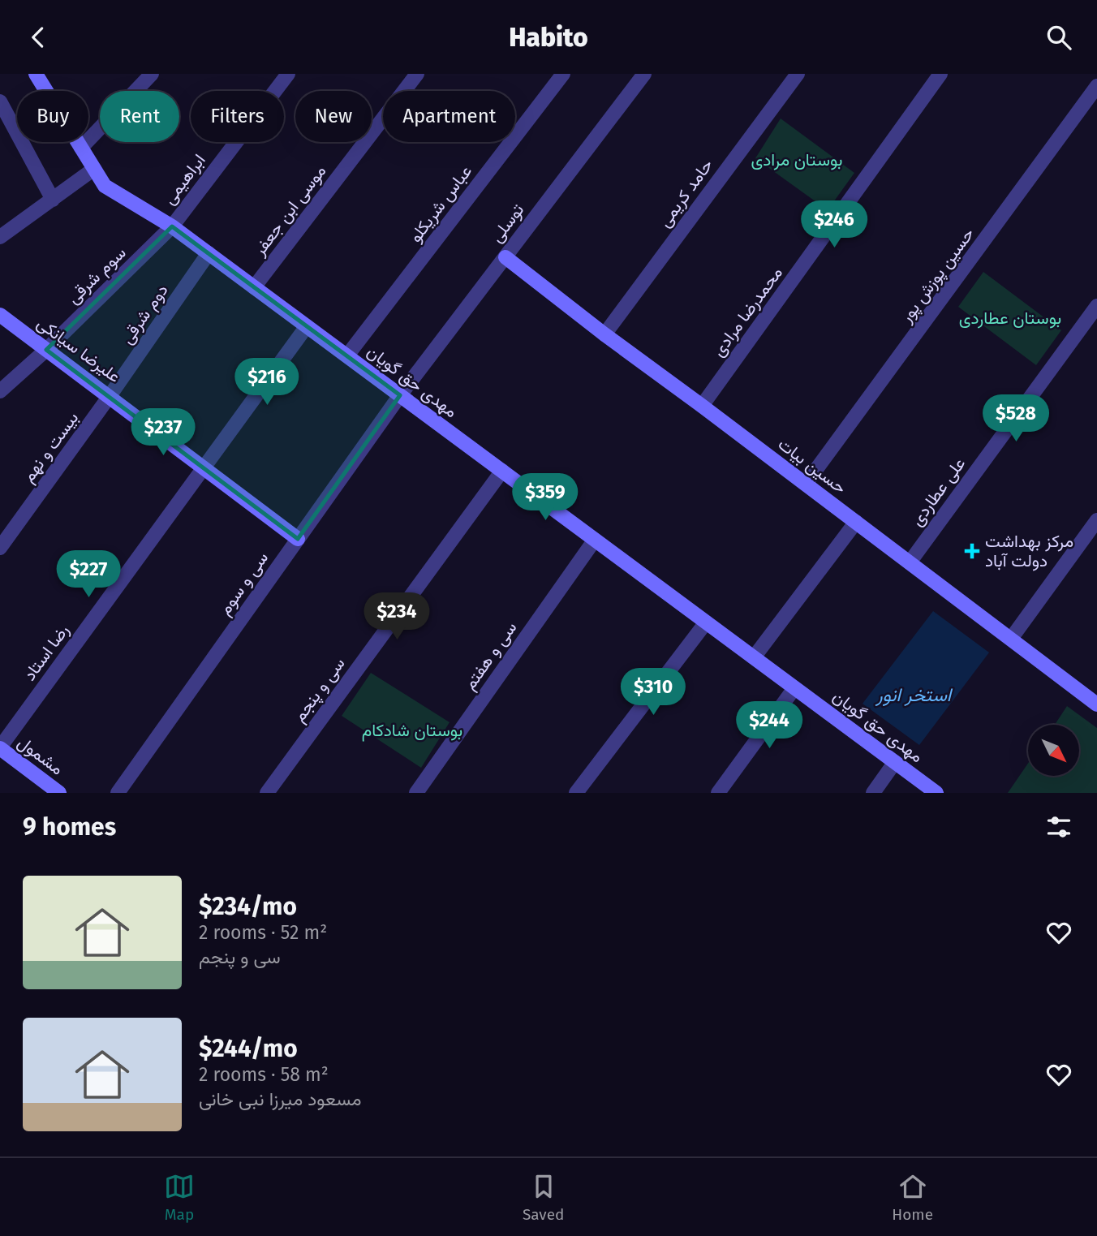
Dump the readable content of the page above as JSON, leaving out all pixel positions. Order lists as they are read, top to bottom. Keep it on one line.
{"streets":{"street":["ابراهیمی","حامد کریمی","عباس شریکلو","موسی ابن جعفر","توسلی","سوم شرقی","حسین پوزش پور","محمدرضا مرادی","دوم شرقی","علیرضا سیانکی","مهدی حق گویان","بیست و نهم","حسین بیات","علی عطاردی","سی و سوم","رضا استاد","سی و هفتم","سی و پنجم","مشمول"]},"crossings":[["ابراهیمی","سوم شرقی"],["ابراهیمی","مهدی حق گویان"],["حامد کریمی","حسین بیات"],["عباس شریکلو","مهدی حق گویان"],["موسی ابن جعفر","مهدی حق گویان"],["توسلی","مهدی حق گویان"],["توسلی","حسین بیات"],["توسلی","سی و سوم"],["سوم شرقی","علیرضا سیانکی"],["سوم شرقی","مهدی حق گویان"],["حسین پوزش پور","حسین بیات"],["محمدرضا مرادی","حسین بیات"],["دوم شرقی","علیرضا سیانکی"],["دوم شرقی","مهدی حق گویان"],["دوم شرقی","بیست و نهم"],["علیرضا سیانکی","بیست و نهم"],["علیرضا سیانکی","سی و سوم"],["علیرضا سیانکی","رضا استاد"],["مهدی حق گویان","سی و سوم"],["مهدی حق گویان","رضا استاد"],["مهدی حق گویان","سی و هفتم"],["مهدی حق گویان","سی و پنجم"],["حسین بیات","علی عطاردی"],["رضا استاد","مشمول"]],"water":["استخر انور"],"parks":["بوستان مرادی","بوستان عطاردی","بوستان شادکام"],"places":{"health":["مرکز بهداشت دولت آباد"]},"north":"bottom right","page":{"header":"Habito","chip":["Buy","Rent","Filters","New","Apartment"],"price":["$246","$216","$528","$237","$359","$227","$234","$310","$244"],"heading":"9 homes","list":[{"name":"$234/mo","note":"2 rooms · 52 m² · سی و پنجم"},{"name":"$244/mo","note":"2 rooms · 58 m² · مسعود میرزا نبی خانی"}],"tabs":["Map","Saved","Home"]}}
